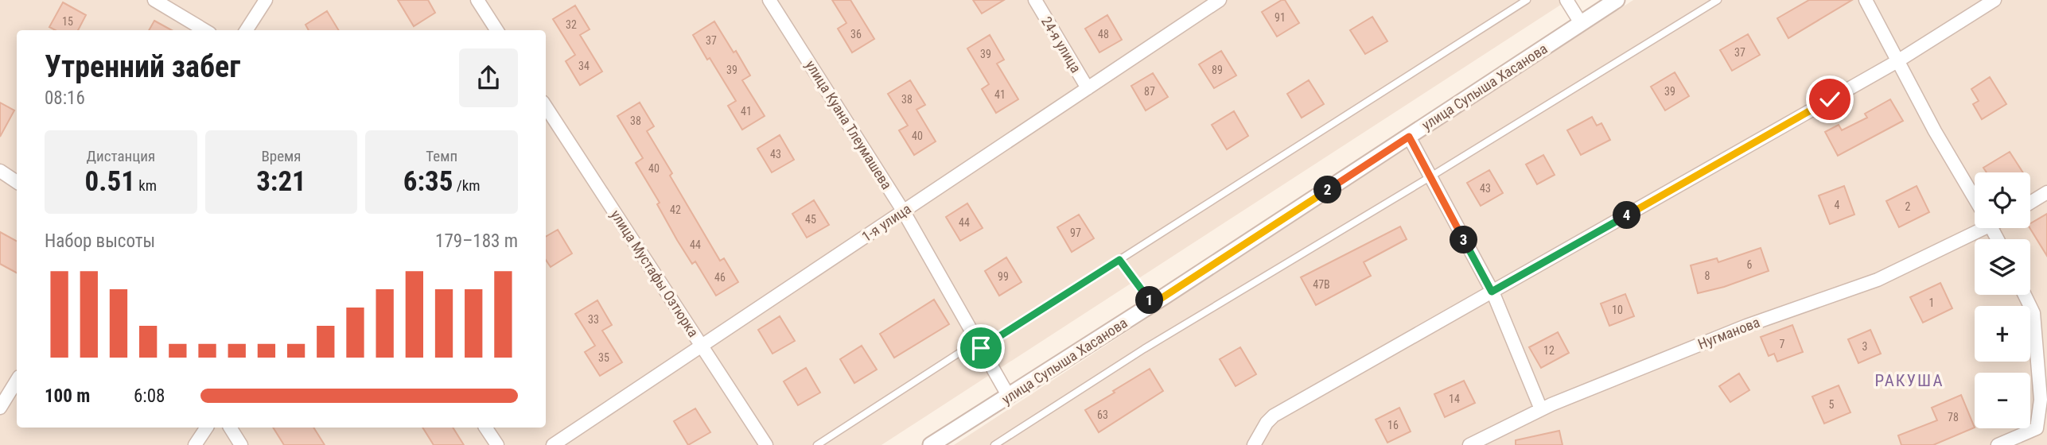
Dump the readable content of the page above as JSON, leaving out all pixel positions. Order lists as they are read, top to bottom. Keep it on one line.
{"streets":{"street":["24-я улица","улица Супыша Хасанова","улица Куана Тлеумашева","1-я улица","улица Мустафы Озтюрка","Нугманова"]},"crossings":[["24-я улица","1-я улица"],["улица Супыша Хасанова","улица Куана Тлеумашева"],["улица Куана Тлеумашева","1-я улица"],["1-я улица","улица Мустафы Озтюрка"]],"districts":["РАКУША"],"house_numbers":["91","15","32","36","48","37","37","39","34","39","89","87","39","41","38","41","38","40","43","40","43","4","2","42","45","44","97","44","6","8","99","46","47В","1","10","33","7","3","12","35","14","5","63","78","16"],"page":{"heading":["Утренний забег","08:16"],"stats":[["Дистанция","0.51 km"],["Время","3:21"],["Темп","6:35 /km"]],"map_buttons":["+","−"],"pins":["2","4","3","1"],"chart":["Набор высоты","179–183 m"],"list":[{"name":"100 m","note":"6:08"}]}}
